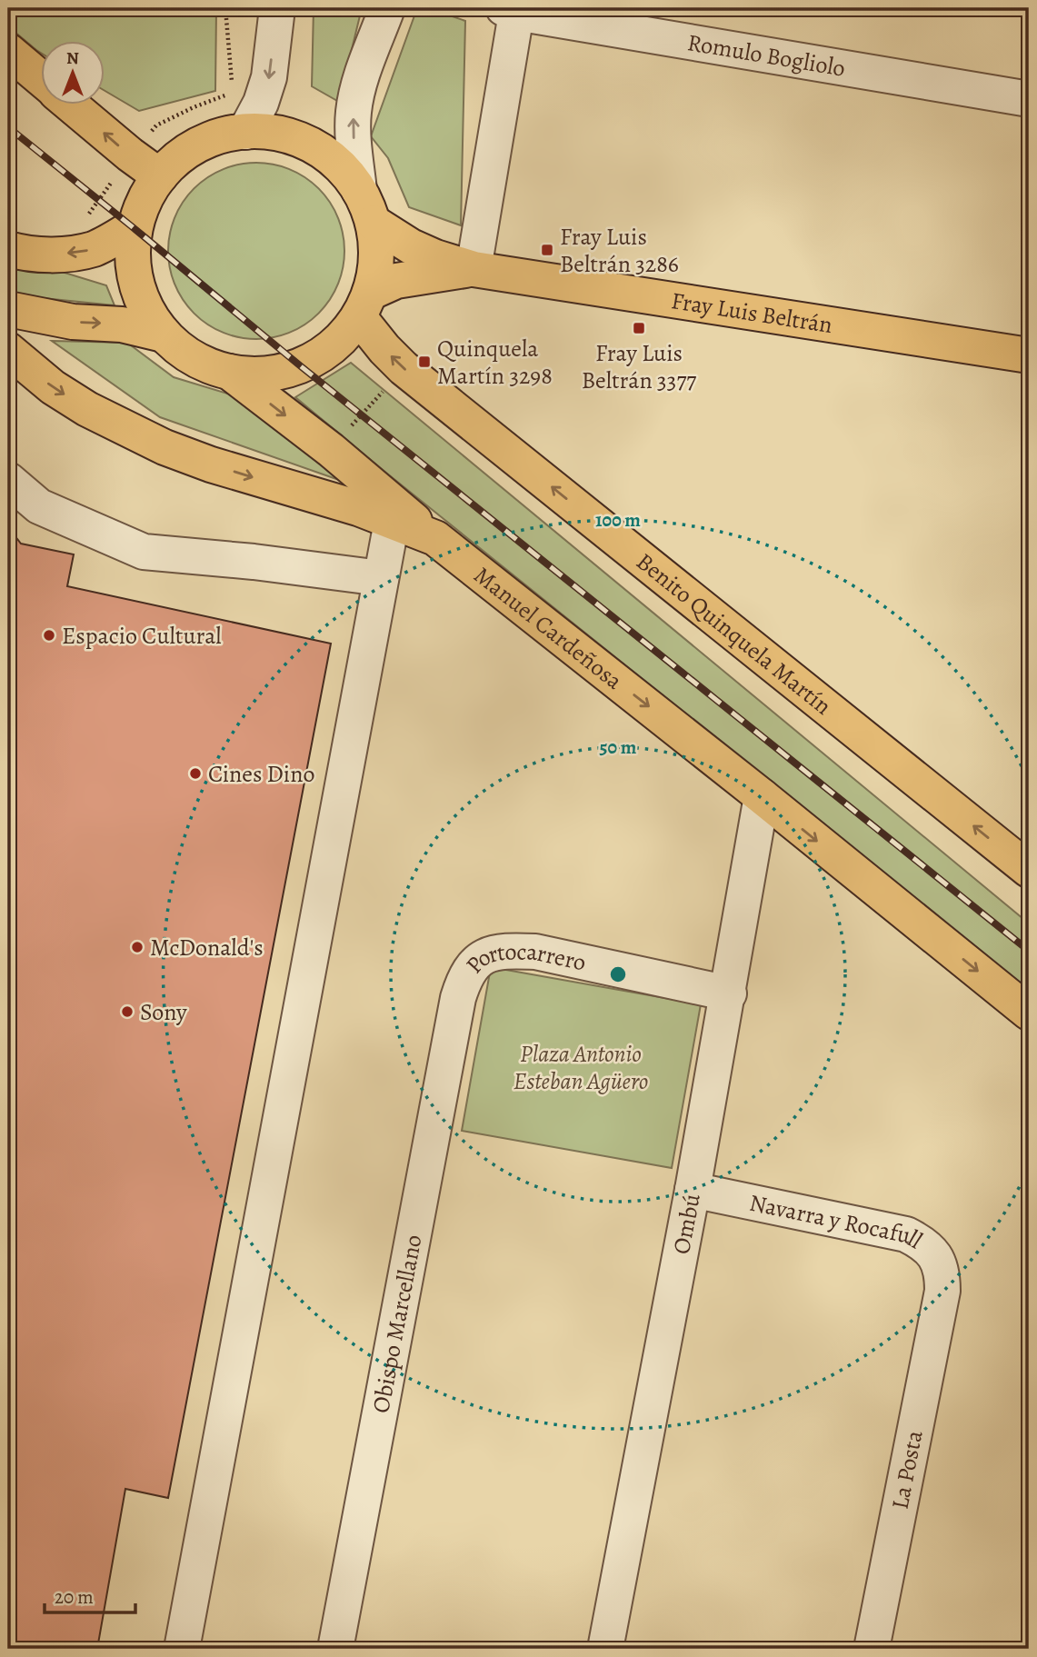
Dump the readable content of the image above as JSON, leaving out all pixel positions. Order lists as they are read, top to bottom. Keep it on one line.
{"streets":{"main road":["Fray Luis Beltrán","Manuel Cardeñosa","Benito Quinquela Martín"],"street":["Romulo Bogliolo","Portocarrero","Ombú","Navarra y Rocafull","Obispo Marcellano","La Posta"]},"crossings":[["Manuel Cardeñosa","Ombú"],["Portocarrero","Ombú"],["Portocarrero","Obispo Marcellano"],["Ombú","Navarra y Rocafull"],["Navarra y Rocafull","La Posta"]],"parks":["Plaza Antonio Esteban Agüero"],"places":{"transit":["Fray Luis Beltrán 3286","Fray Luis Beltrán 3377","Quinquela Martín 3298"],"other":["Espacio Cultural","Cines Dino","McDonald's","Sony"]},"scale_bar":"20 m","north":"top","rings":["100 m","50 m"]}
